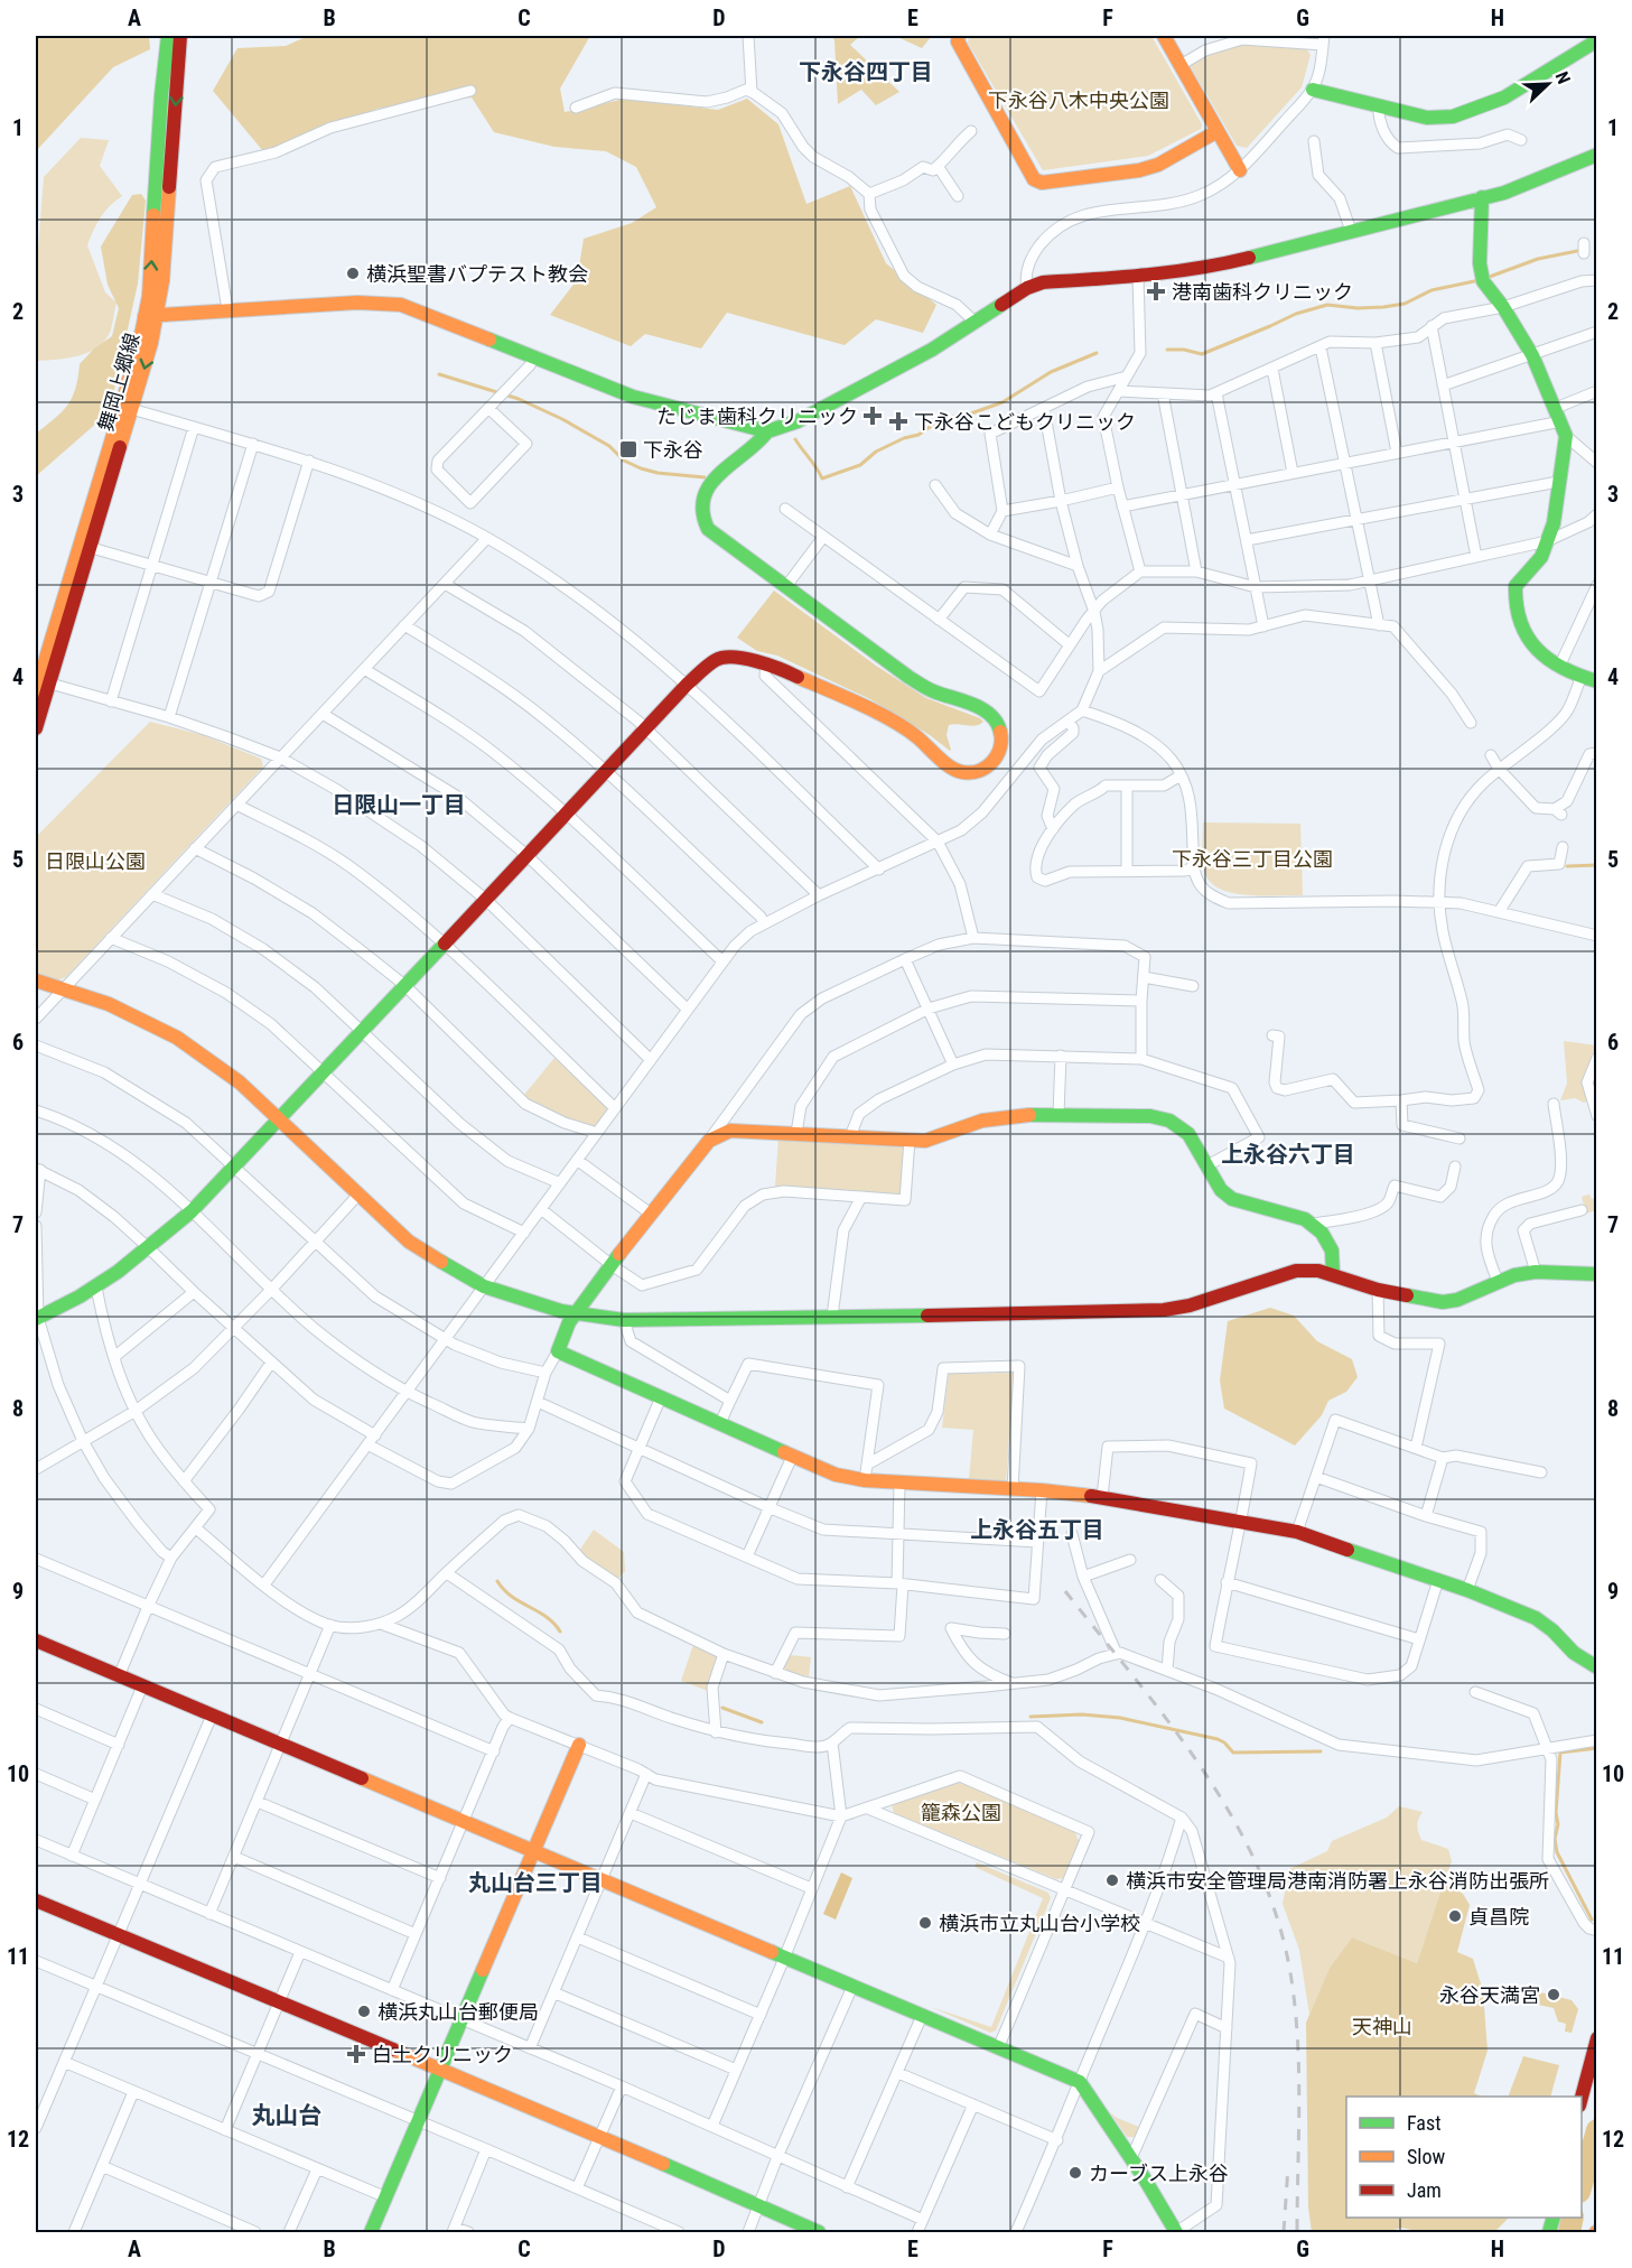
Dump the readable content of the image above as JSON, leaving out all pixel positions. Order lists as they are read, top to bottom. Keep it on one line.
{"streets":{"street":["舞岡上郷線"]},"districts":["下永谷四丁目","日限山一丁目","上永谷六丁目","上永谷五丁目","丸山台三丁目","丸山台"],"parks":["下永谷八木中央公園","下永谷三丁目公園","日限山公園","籠森公園","天神山"],"places":{"other":["横浜聖書バプテスト教会","横浜市安全管理局港南消防署上永谷消防出張所","貞昌院","横浜市立丸山台小学校","永谷天満宮","横浜丸山台郵便局","カーブス上永谷"],"health":["港南歯科クリニック","たじま歯科クリニック","下永谷こどもクリニック","白土クリニック"],"transit":["下永谷"]},"legend":["Fast","Slow","Jam"],"north":"top right","grid":{"columns":["A","B","C","D","E","F","G","H"],"rows":["1","2","3","4","5","6","7","8","9","10","11","12"]}}
